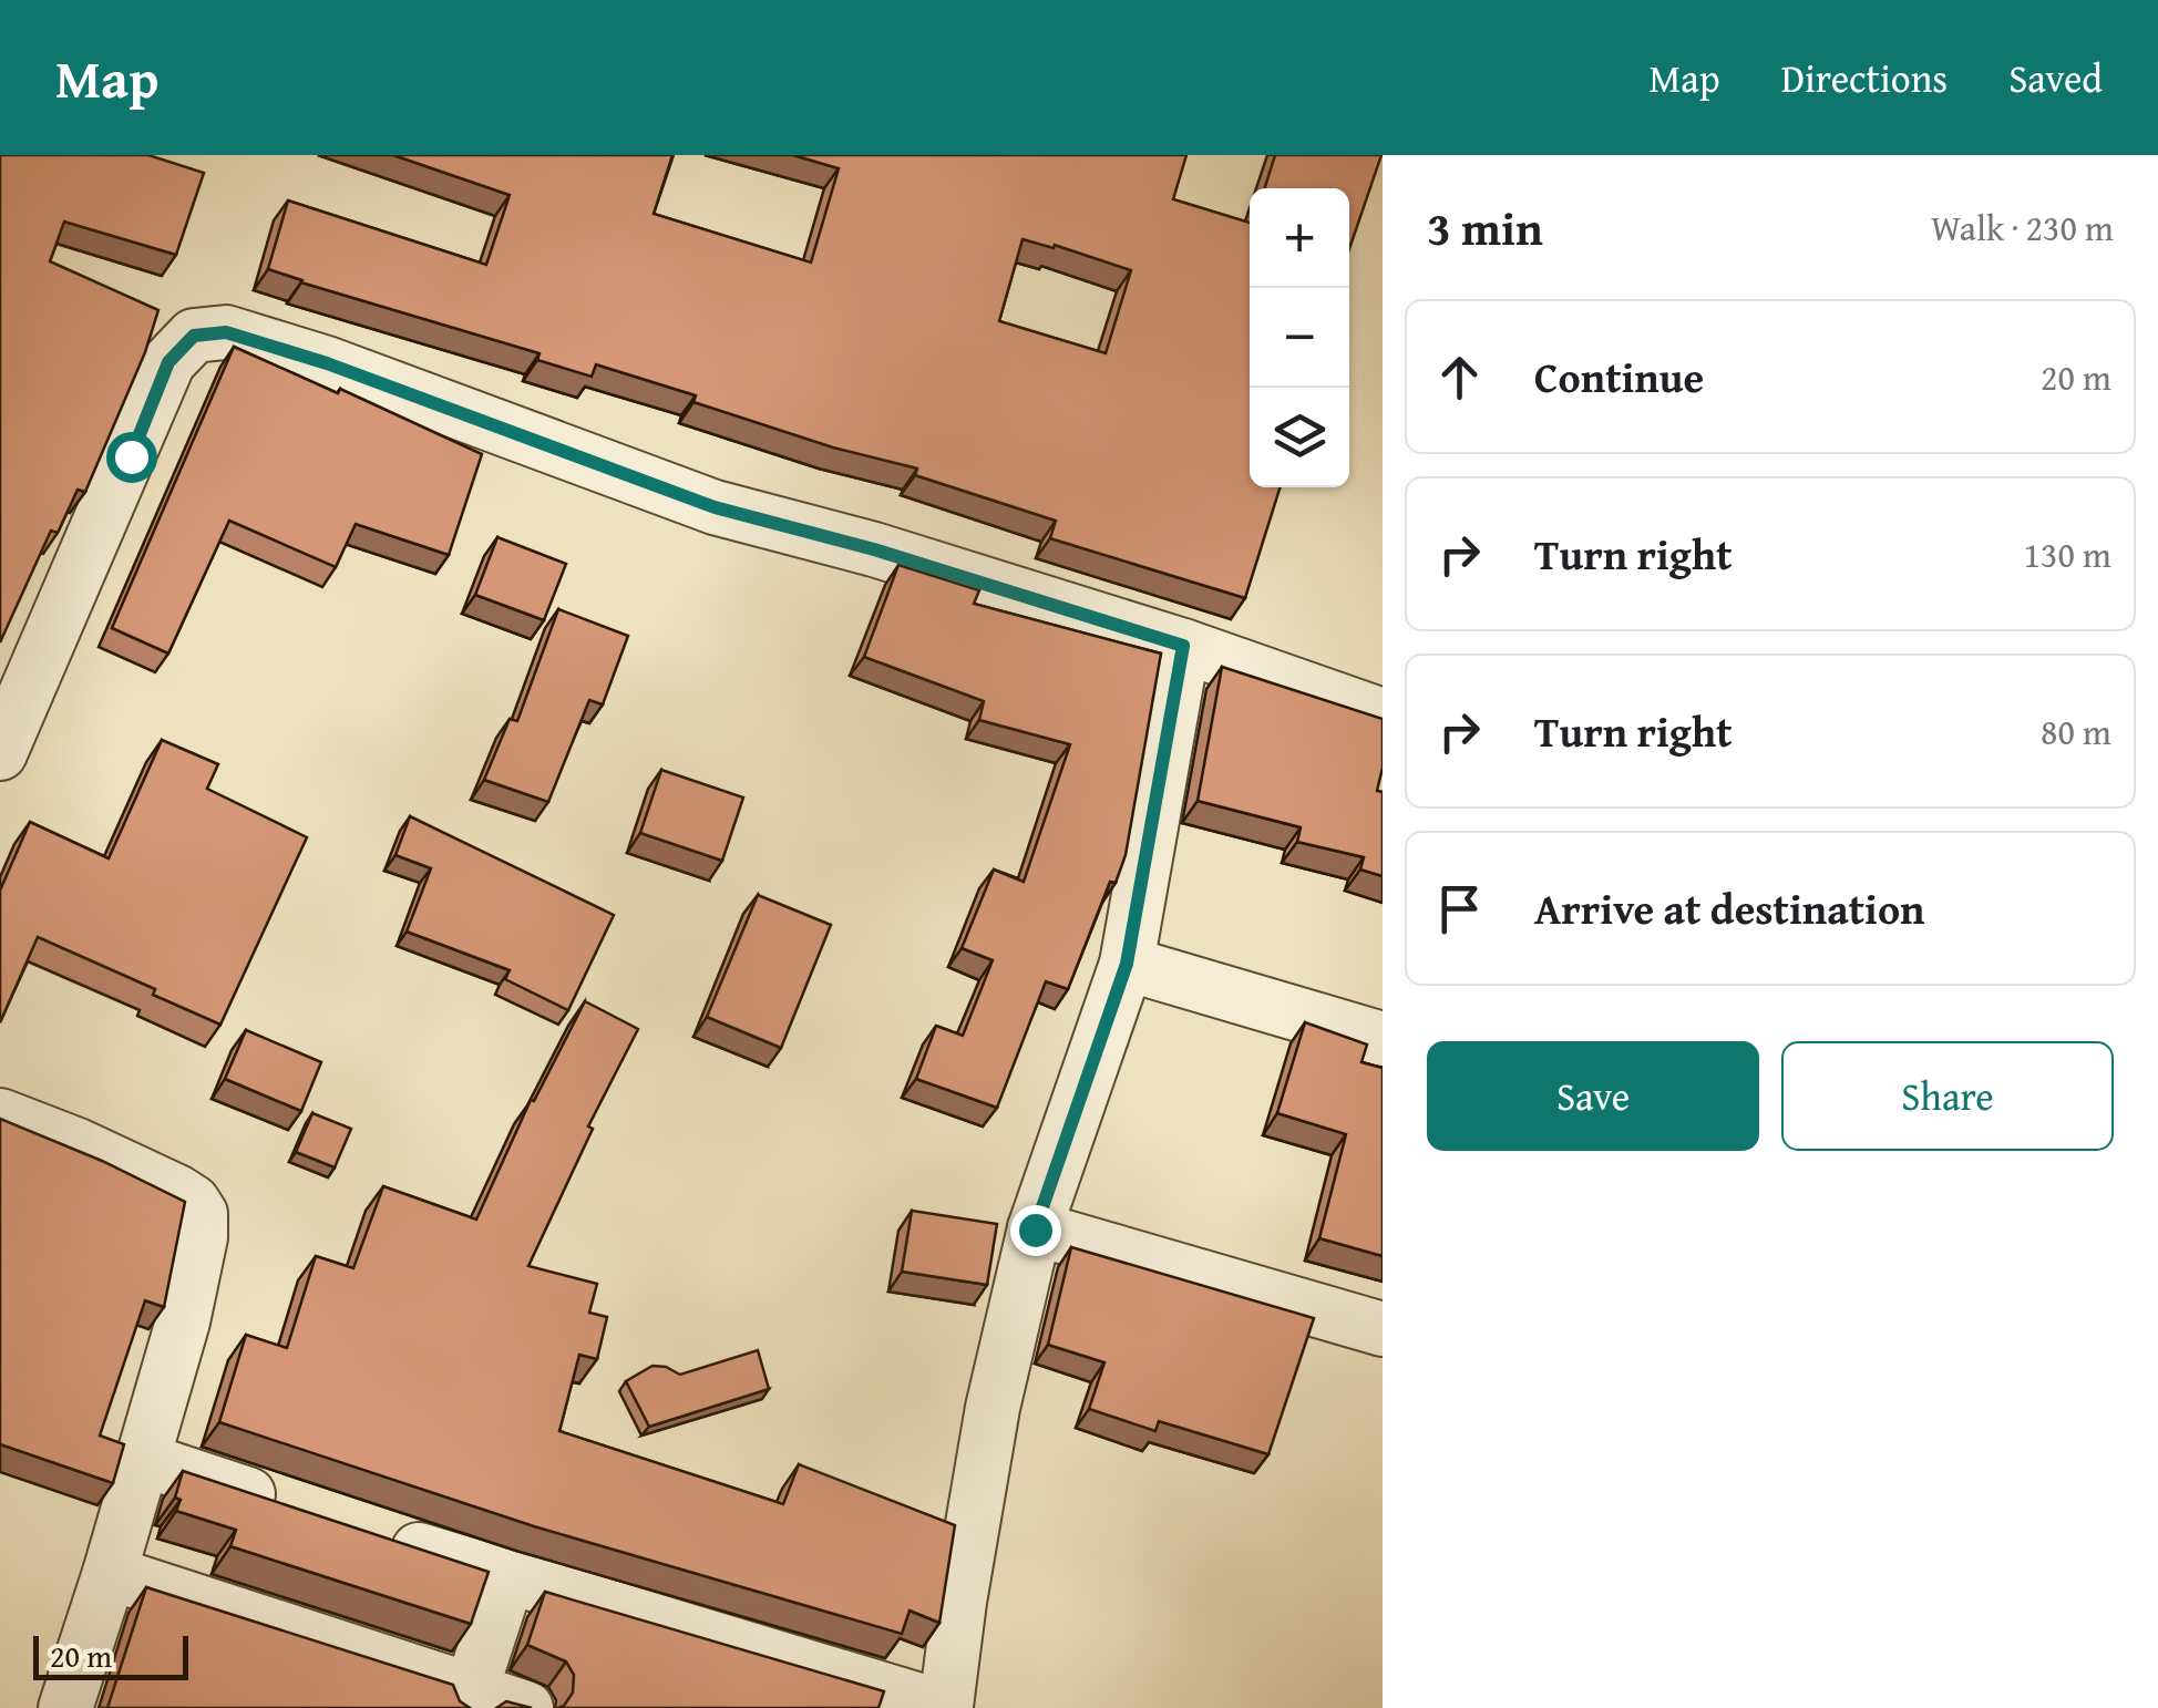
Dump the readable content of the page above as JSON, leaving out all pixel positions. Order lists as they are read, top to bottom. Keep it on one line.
{"scale_bar":"20 m","page":{"header":"Map","nav":["Map","Directions","Saved"],"heading":["3 min","Walk · 230 m"],"map_buttons":["+","−"],"list":[["Continue","20 m"],["Turn right","130 m"],["Turn right","80 m"],"Arrive at destination"],"buttons":["Save","Share"],"scale":"20 m"}}
